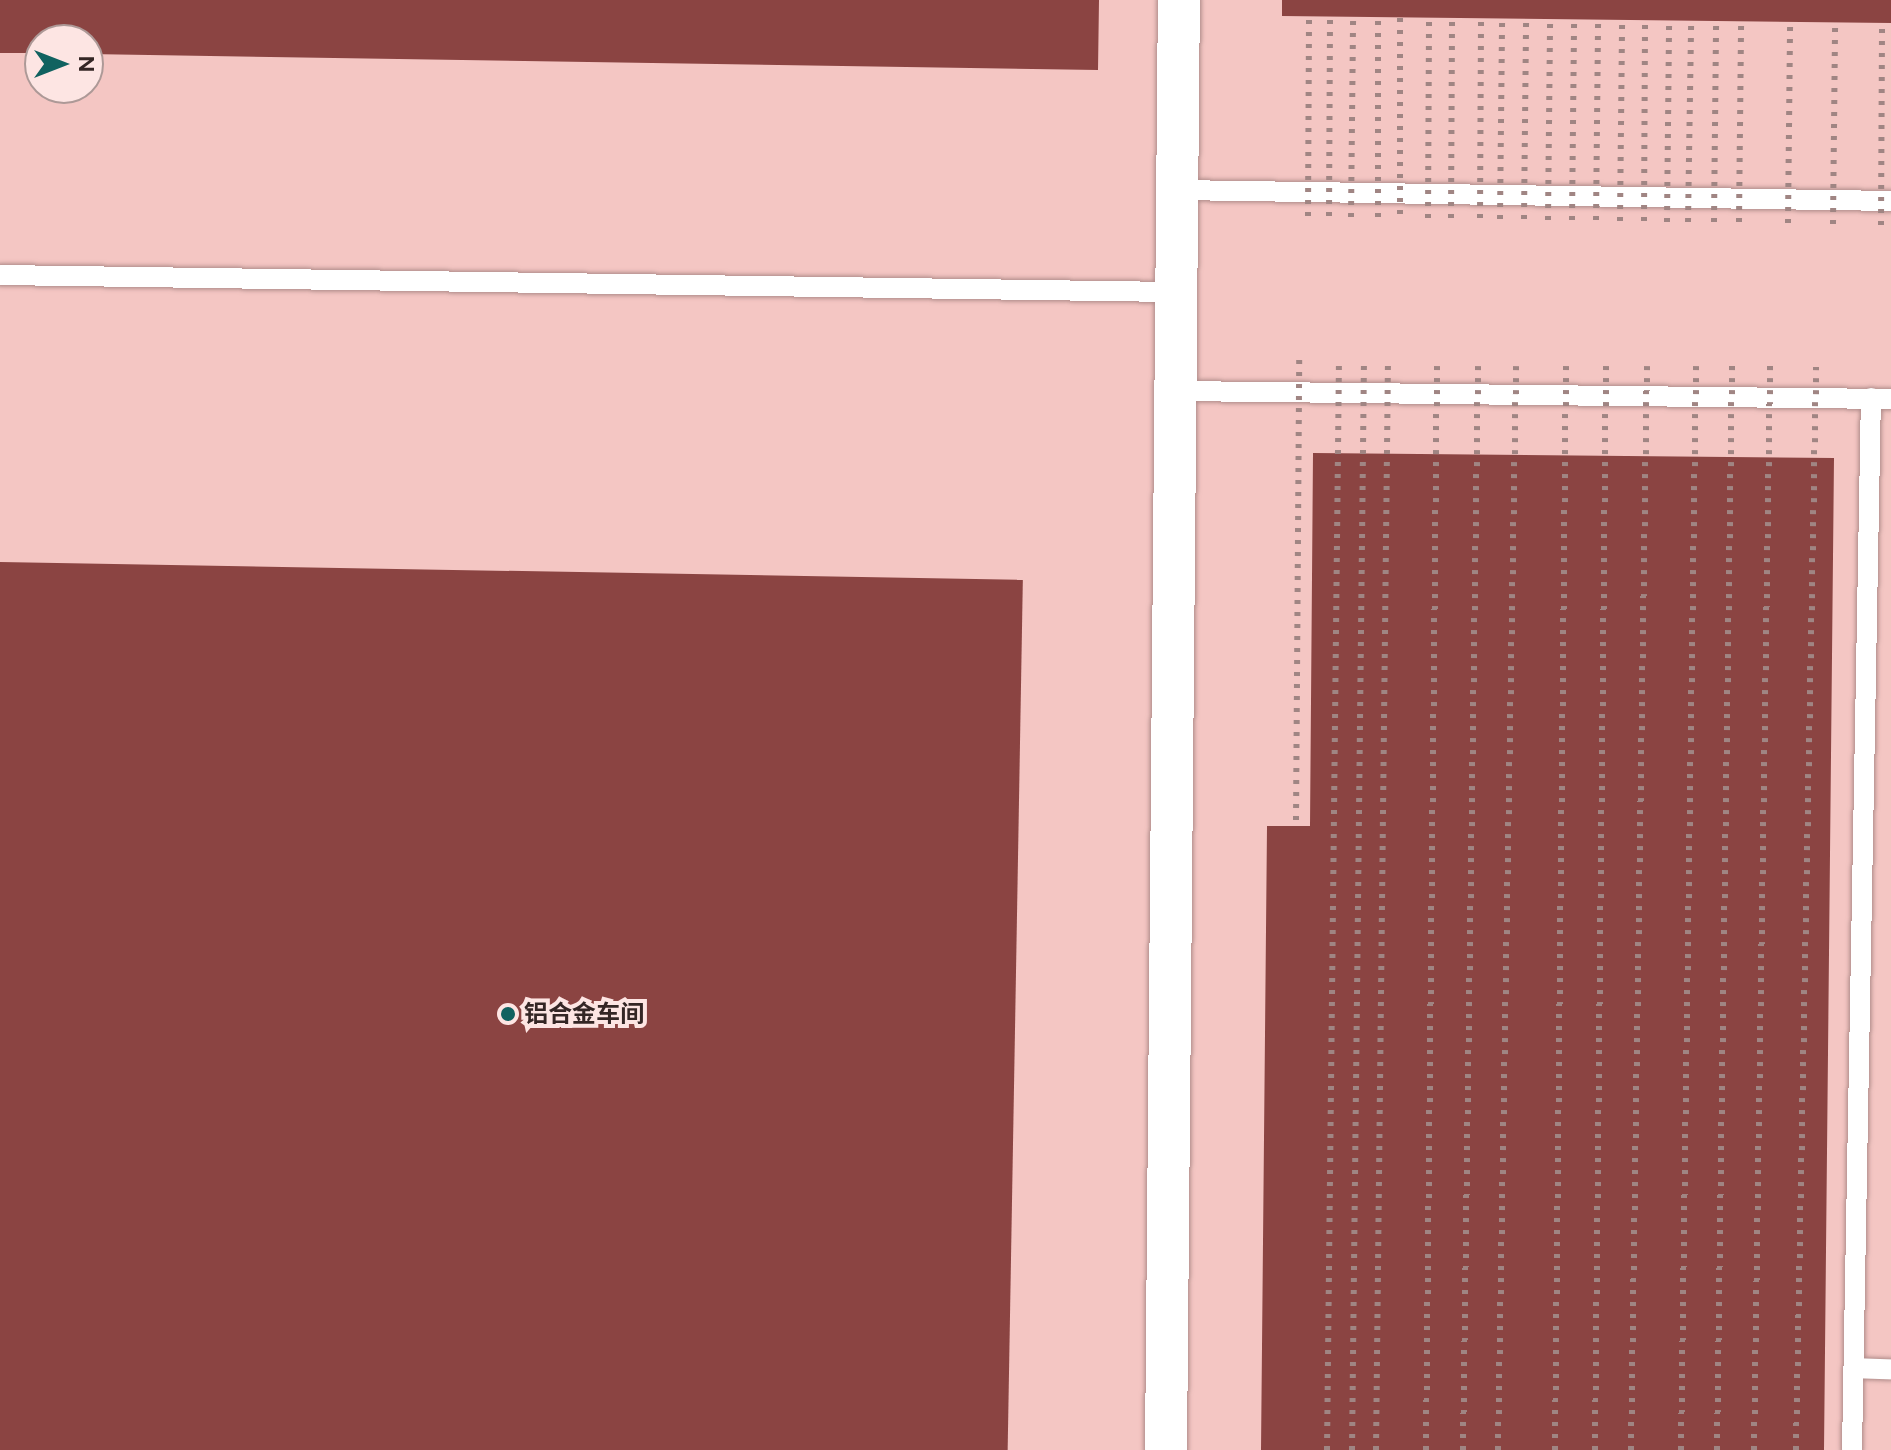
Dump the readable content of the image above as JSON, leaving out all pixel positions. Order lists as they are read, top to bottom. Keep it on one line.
{"places":["铝合金车间"],"north":"right"}
